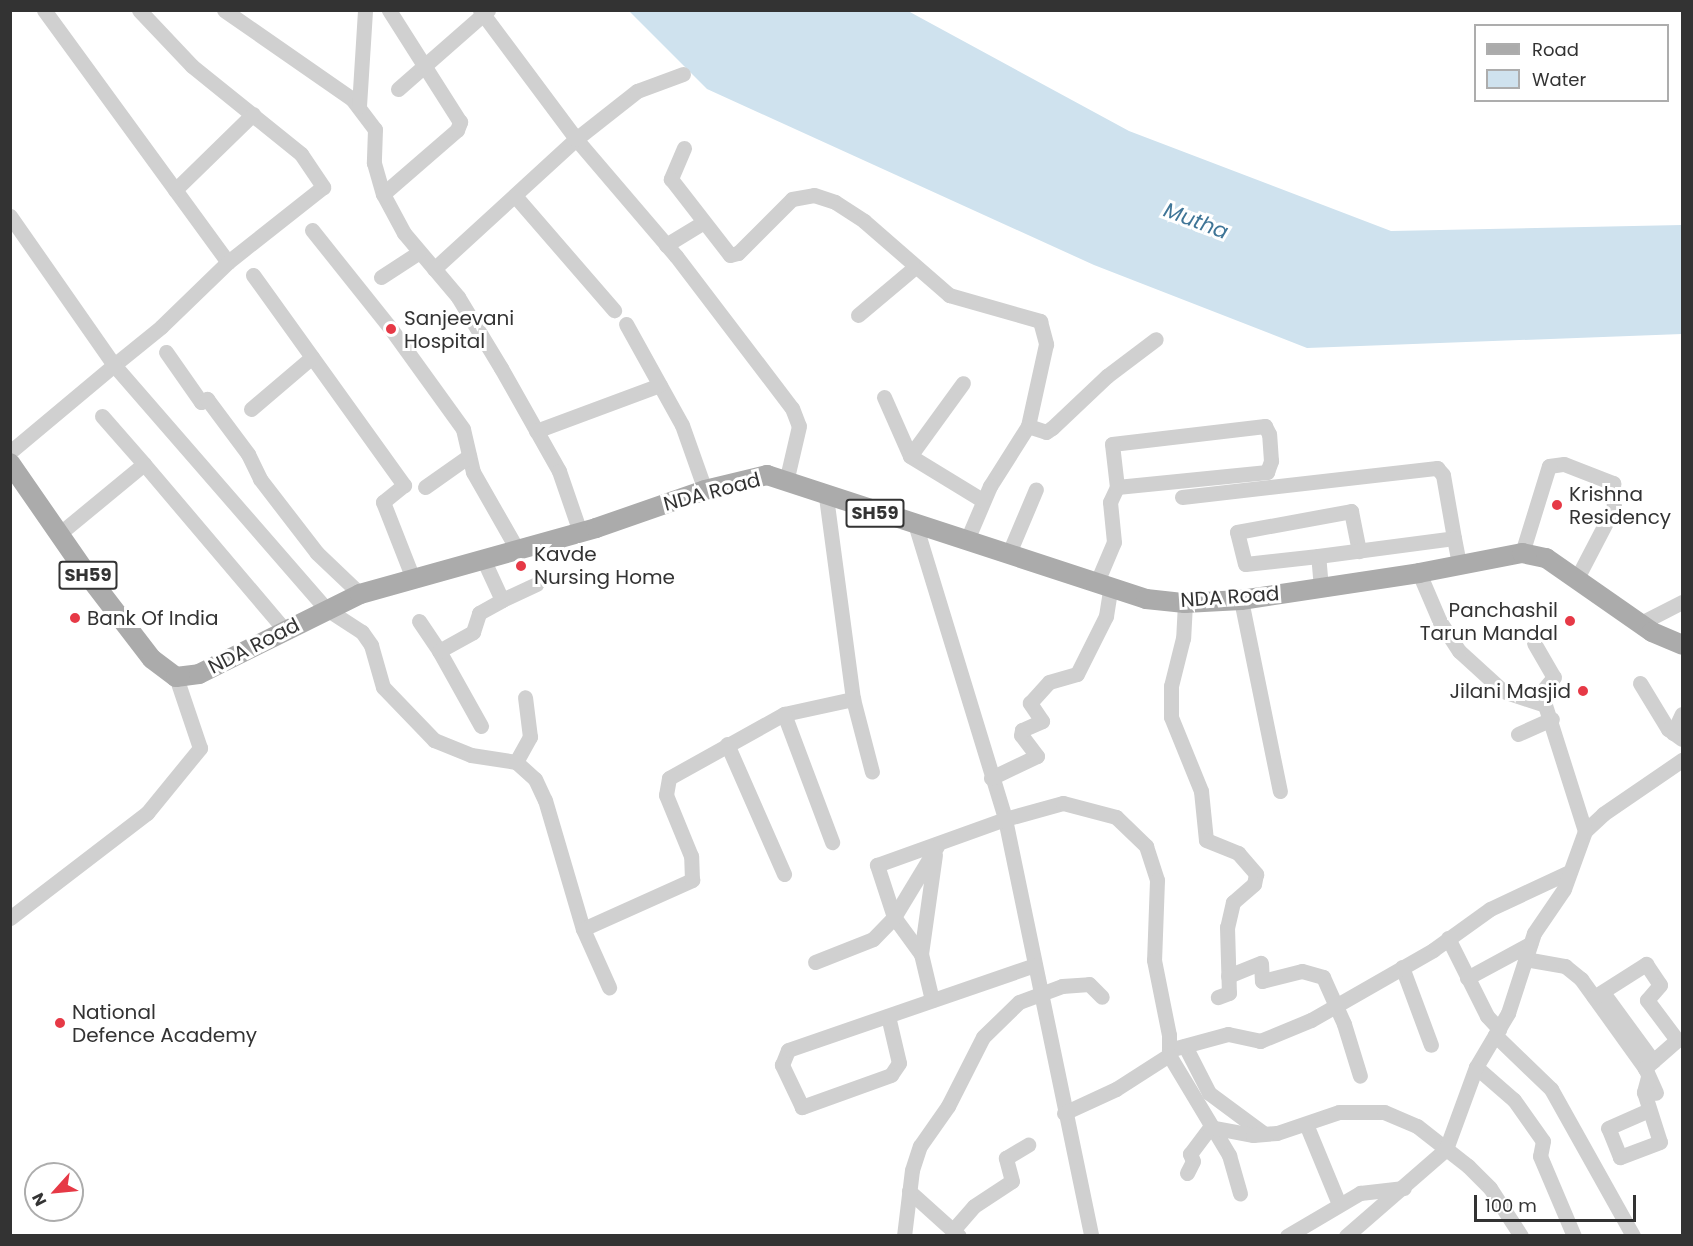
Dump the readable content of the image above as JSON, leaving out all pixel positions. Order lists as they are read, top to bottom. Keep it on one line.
{"streets":{"main road":["NDA Road","SH59"]},"crossings":[["NDA Road","SH59"]],"water":["Mutha"],"places":["Sanjeevani Hospital","Krishna Residency","Kavde Nursing Home","Bank Of India","Panchashil Tarun Mandal","Jilani Masjid","National Defence Academy"],"legend":["Road","Water"],"scale_bar":"100 m","north":"bottom left"}
